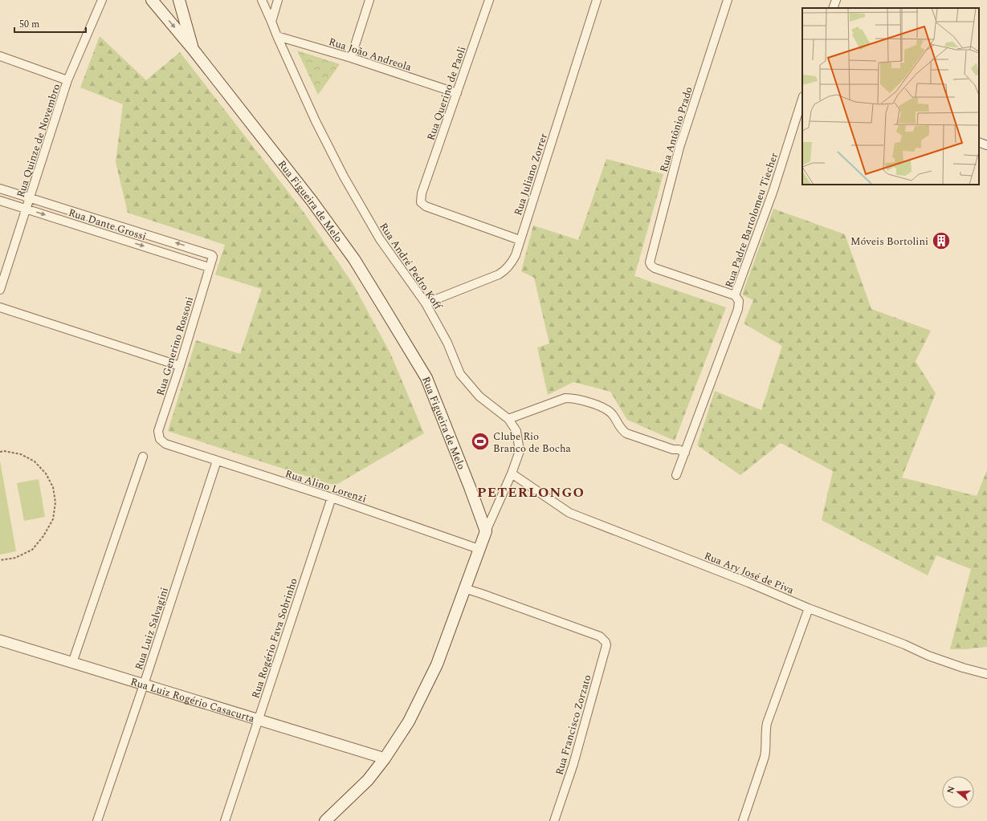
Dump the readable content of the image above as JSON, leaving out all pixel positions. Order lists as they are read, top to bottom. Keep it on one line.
{"streets":{"main road":["Rua Figueira de Melo"],"street":["Rua João Andreola","Rua Querino de Paoli","Rua Antônio Prado","Rua Quinze de Novembro","Rua Juliano Zorrer","Rua Padre Bartolomeu Tiecher","Rua Dante Grossi","Rua André Pedro Koff","Rua Generino Rossoni","Rua Alino Lorenzi","Rua Ary José de Piva","Rua Luiz Salvagini","Rua Rogério Fava Sobrinho","Rua Luiz Rogério Casacurta","Rua Francisco Zorzato"]},"crossings":[["Rua João Andreola","Rua Querino de Paoli"],["Rua João Andreola","Rua André Pedro Koff"],["Rua Querino de Paoli","Rua Juliano Zorrer"],["Rua Antônio Prado","Rua Padre Bartolomeu Tiecher"],["Rua Quinze de Novembro","Rua Dante Grossi"],["Rua Juliano Zorrer","Rua André Pedro Koff"],["Rua Figueira de Melo","Rua André Pedro Koff"],["Rua Dante Grossi","Rua Generino Rossoni"],["Rua André Pedro Koff","Rua Ary José de Piva"],["Rua Generino Rossoni","Rua Alino Lorenzi"],["Rua Alino Lorenzi","Rua Luiz Salvagini"],["Rua Alino Lorenzi","Rua Rogério Fava Sobrinho"],["Rua Luiz Salvagini","Rua Luiz Rogério Casacurta"],["Rua Rogério Fava Sobrinho","Rua Luiz Rogério Casacurta"]],"districts":["PETERLONGO"],"places":{"building":["Móveis Bortolini"],"sports":["Clube Rio Branco de Bocha"]},"scale_bar":"50 m","north":"left"}
